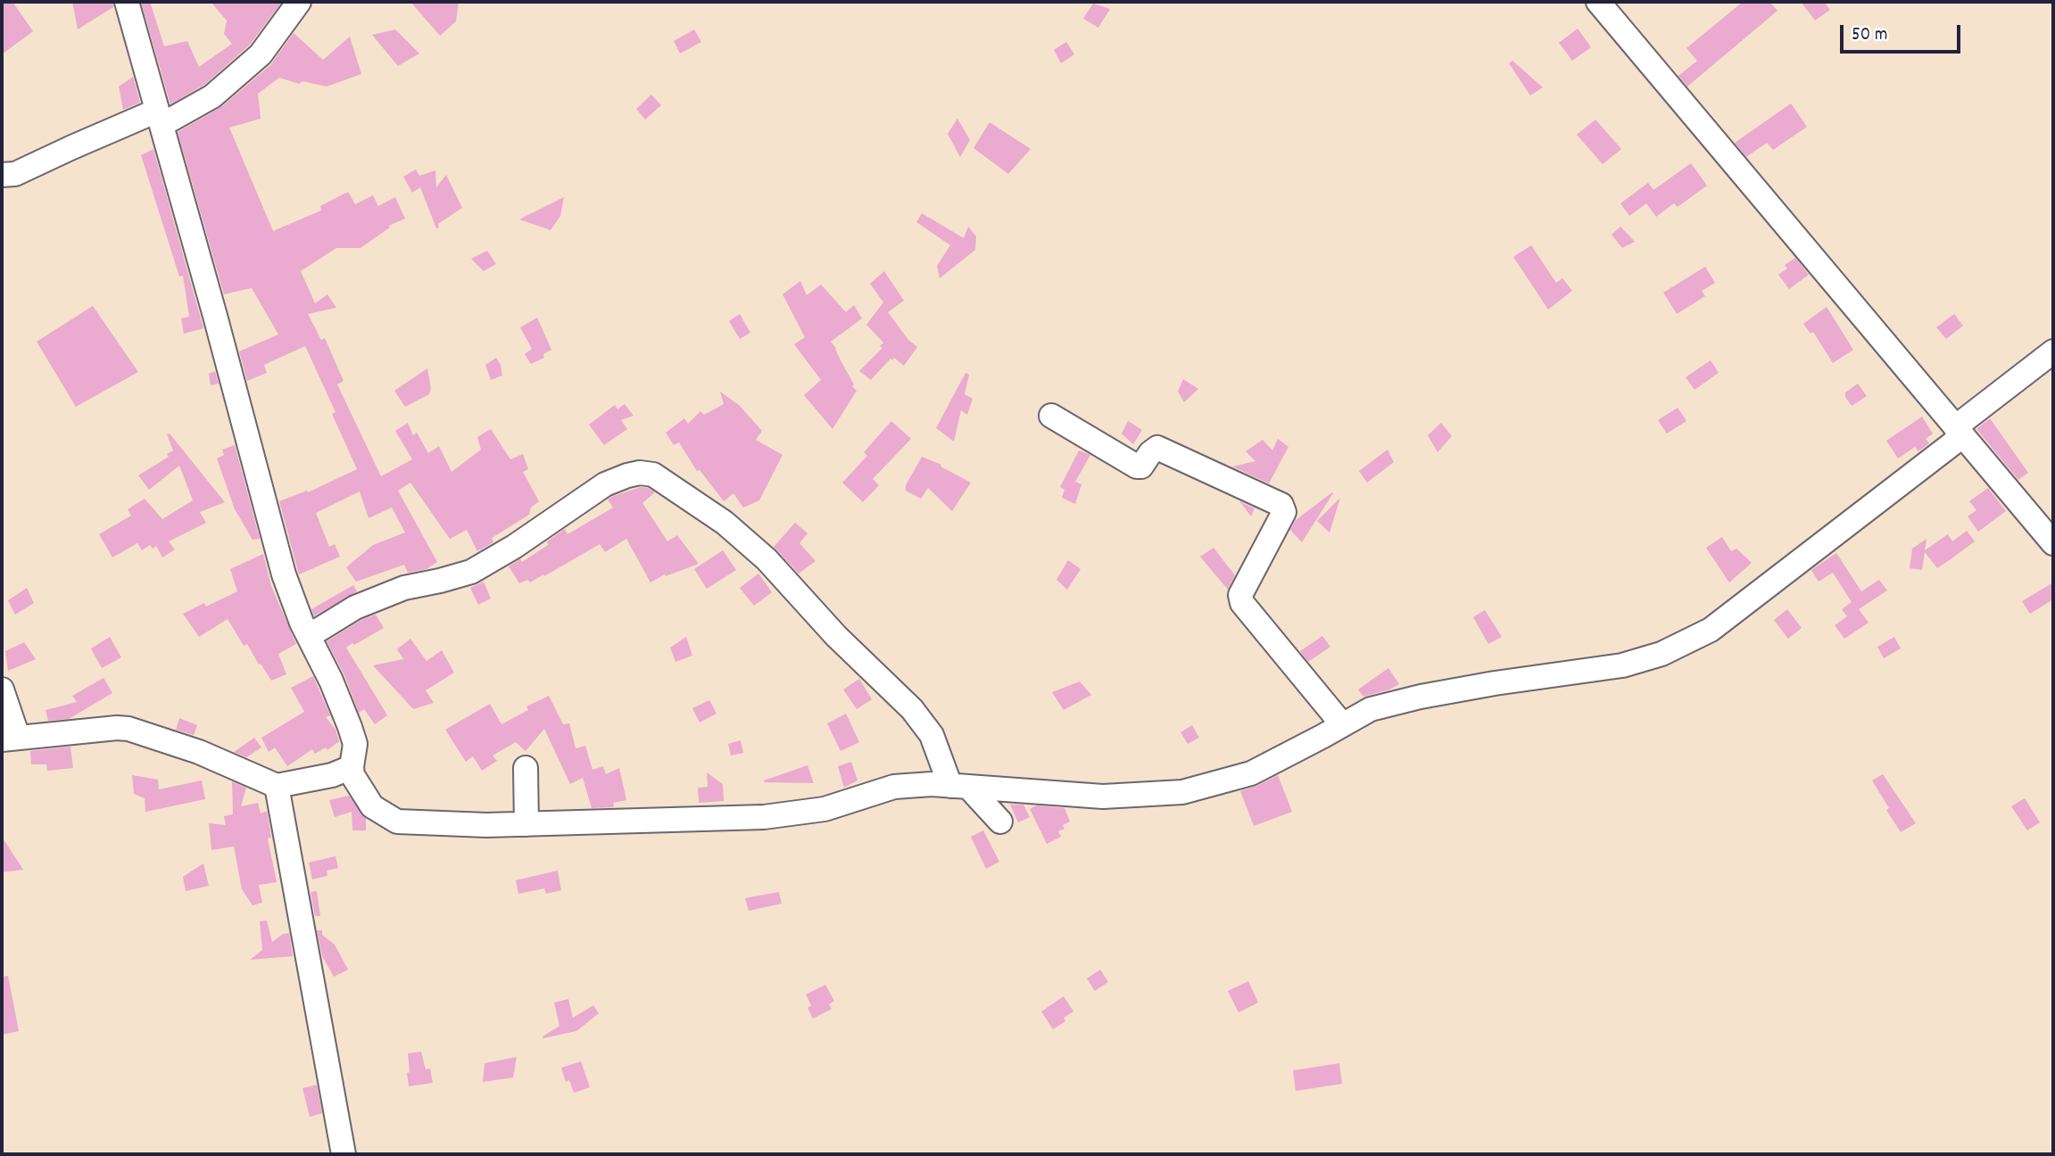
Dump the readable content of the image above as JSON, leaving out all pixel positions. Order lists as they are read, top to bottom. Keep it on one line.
{"scale_bar":"50 m"}
